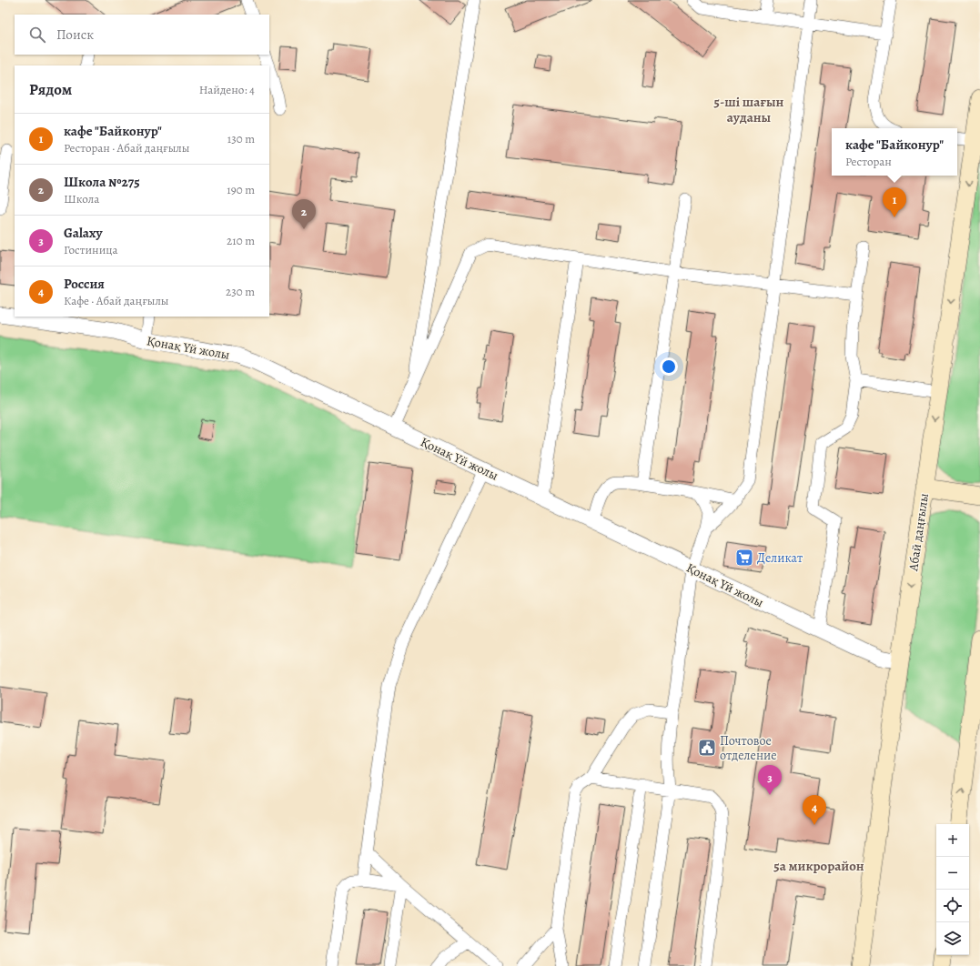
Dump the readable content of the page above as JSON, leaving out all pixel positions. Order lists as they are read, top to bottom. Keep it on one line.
{"streets":{"main road":["Абай даңғылы"],"street":["Қонақ Үй жолы"]},"crossings":[["Қонақ Үй жолы","Абай даңғылы"]],"one_way":["Абай даңғылы"],"districts":["5-ші шағын ауданы","5а микрорайон"],"places":{"supermarket":["Деликат"],"public building":["Почтовое отделение"]},"page":{"search":"Поиск","heading":["Рядом","Найдено: 4"],"list":[{"mark":"1","name":"кафе \"Байконур\"","note":"Ресторан · Абай даңғылы","value":"130 m"},{"mark":"2","name":"Школа №275","note":"Школа","value":"190 m"},{"mark":"3","name":"Galaxy","note":"Гостиница","value":"210 m"},{"mark":"4","name":"Россия","note":"Кафе · Абай даңғылы","value":"230 m"}],"popup":["кафе \"Байконур\"","Ресторан"],"pins":["1","2","3","4"],"map_buttons":["+","−"]}}
